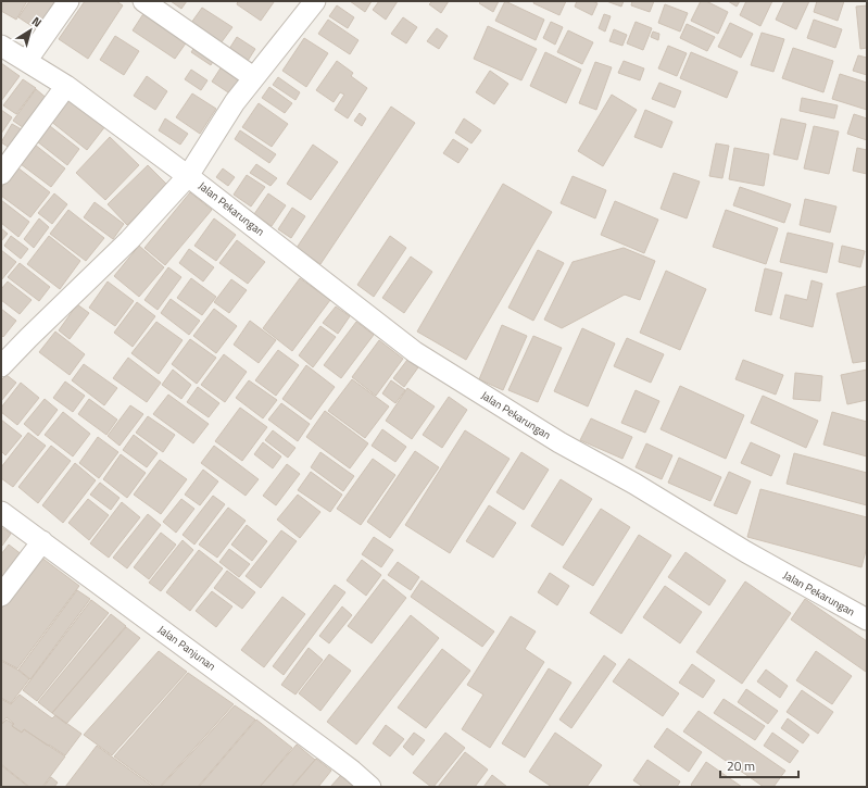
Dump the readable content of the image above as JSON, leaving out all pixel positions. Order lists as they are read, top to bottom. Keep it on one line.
{"streets":{"street":["Jalan Pekarungan","Jalan Panjunan"]},"scale_bar":"20 m","north":"top right"}
